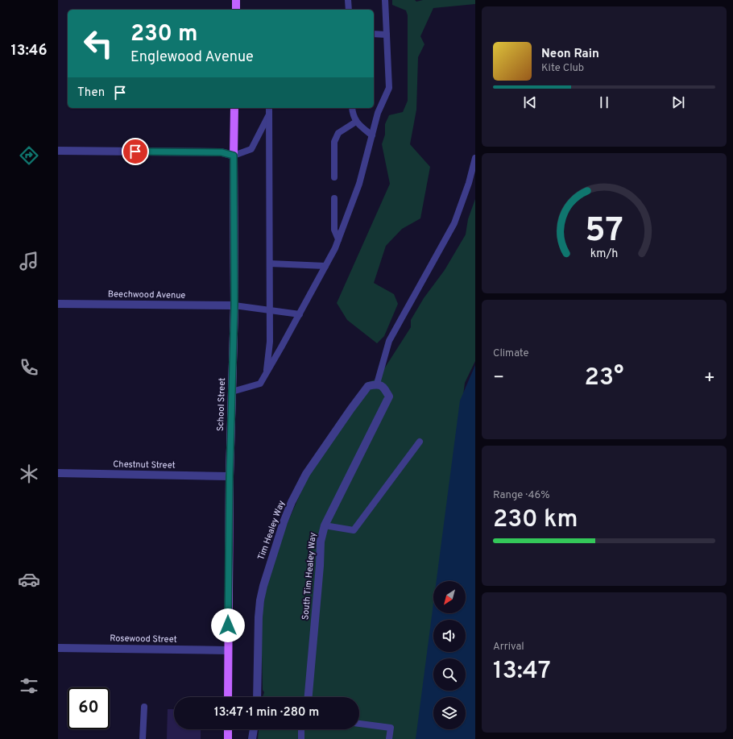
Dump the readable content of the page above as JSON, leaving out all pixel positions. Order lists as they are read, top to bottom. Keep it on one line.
{"streets":{"main road":["School Street"],"street":["Beechwood Avenue","Chestnut Street","Tim Healey Way","South Tim Healey Way","Rosewood Street"]},"crossings":[["Beechwood Avenue","School Street"],["School Street","Chestnut Street"],["School Street","Rosewood Street"],["Tim Healey Way","South Tim Healey Way"]],"north":"bottom left","page":{"tabs":"13:46","turn":["230 m","Englewood Avenue"],"song":["Neon Rain","Kite Club"],"then":"Then","tile":["Climate",["Range · 46%","230 km"],["Arrival","13:47"]],"heat":["−","23°","+"],"limit":"60","trip":"13:47 · 1 min · 280 m","gauge":["57","km/h"]}}
